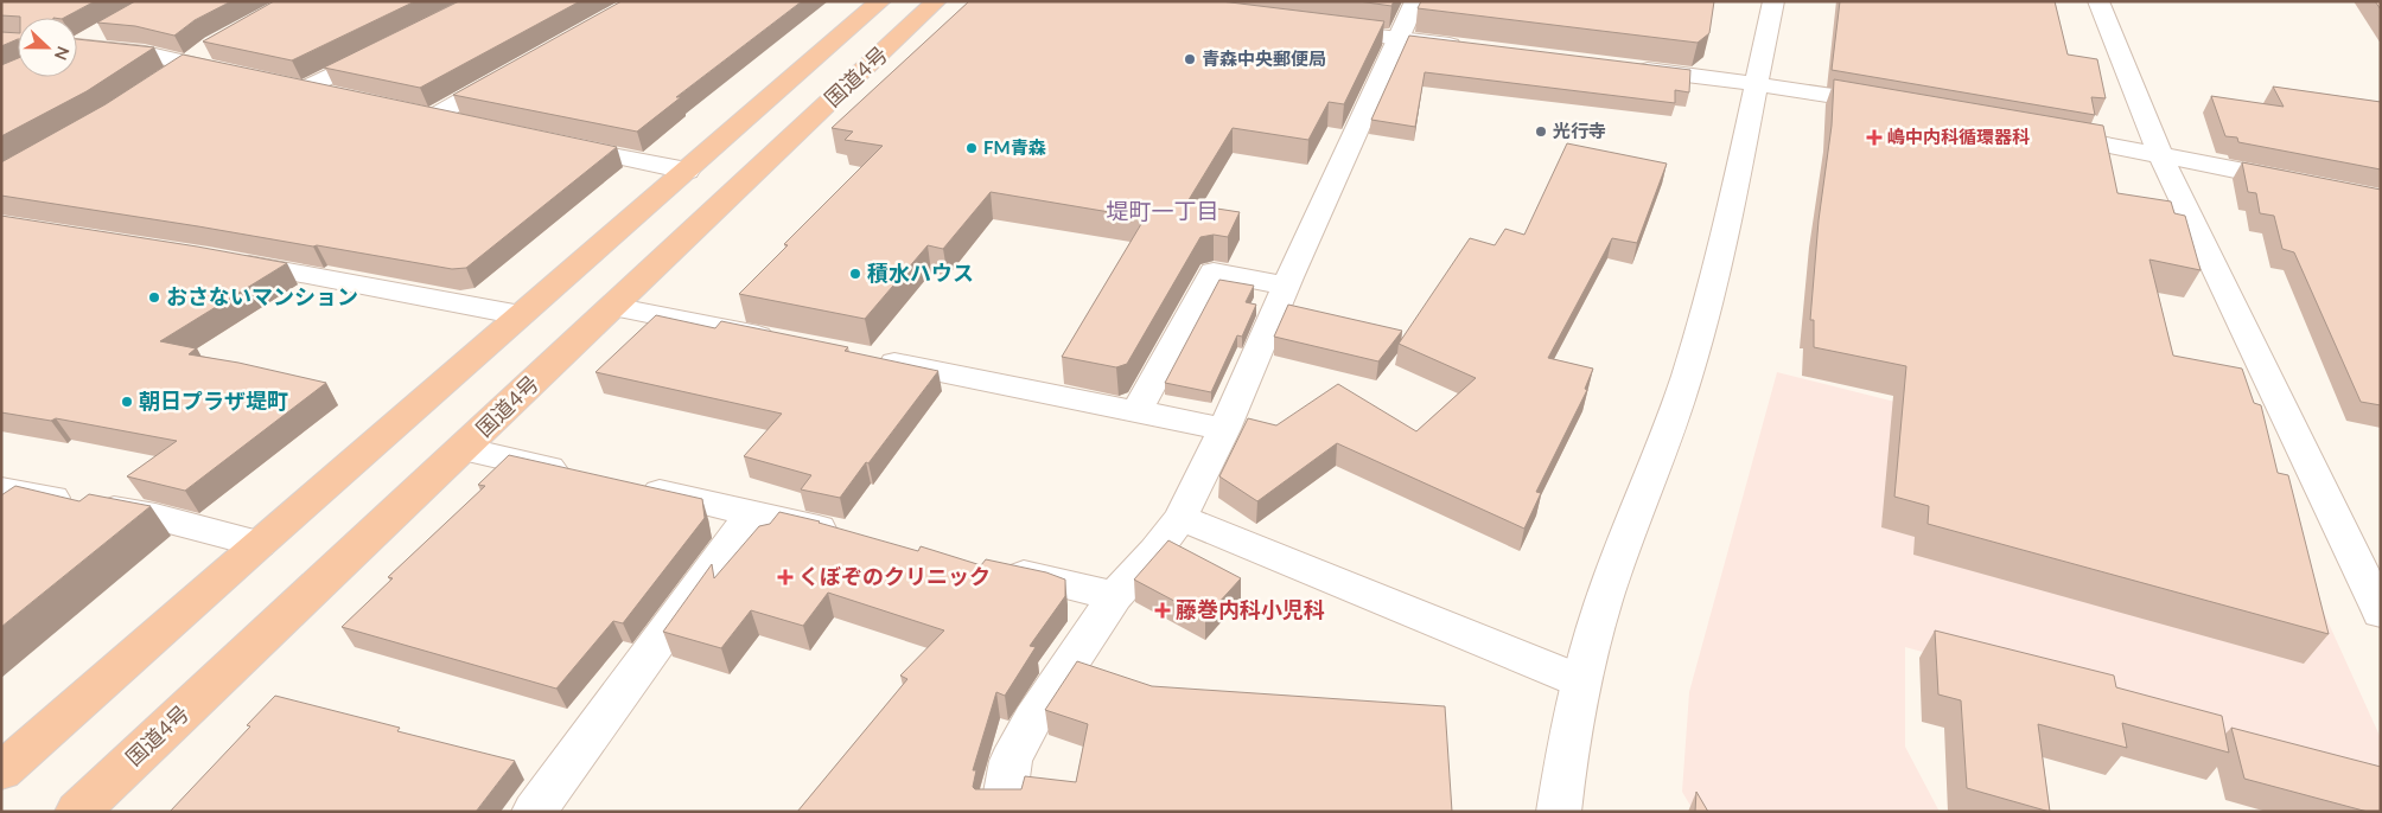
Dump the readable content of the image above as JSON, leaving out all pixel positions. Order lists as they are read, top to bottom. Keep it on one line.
{"streets":{"highway":["国道4号"]},"districts":["堤町一丁目"],"places":{"other":["青森中央郵便局","光行寺","FM青森","積水ハウス","おさないマンション","朝日プラザ堤町"],"health":["嶋中内科循環器科","くぼぞのクリニック","藤巻内科小児科"]},"north":"right"}
